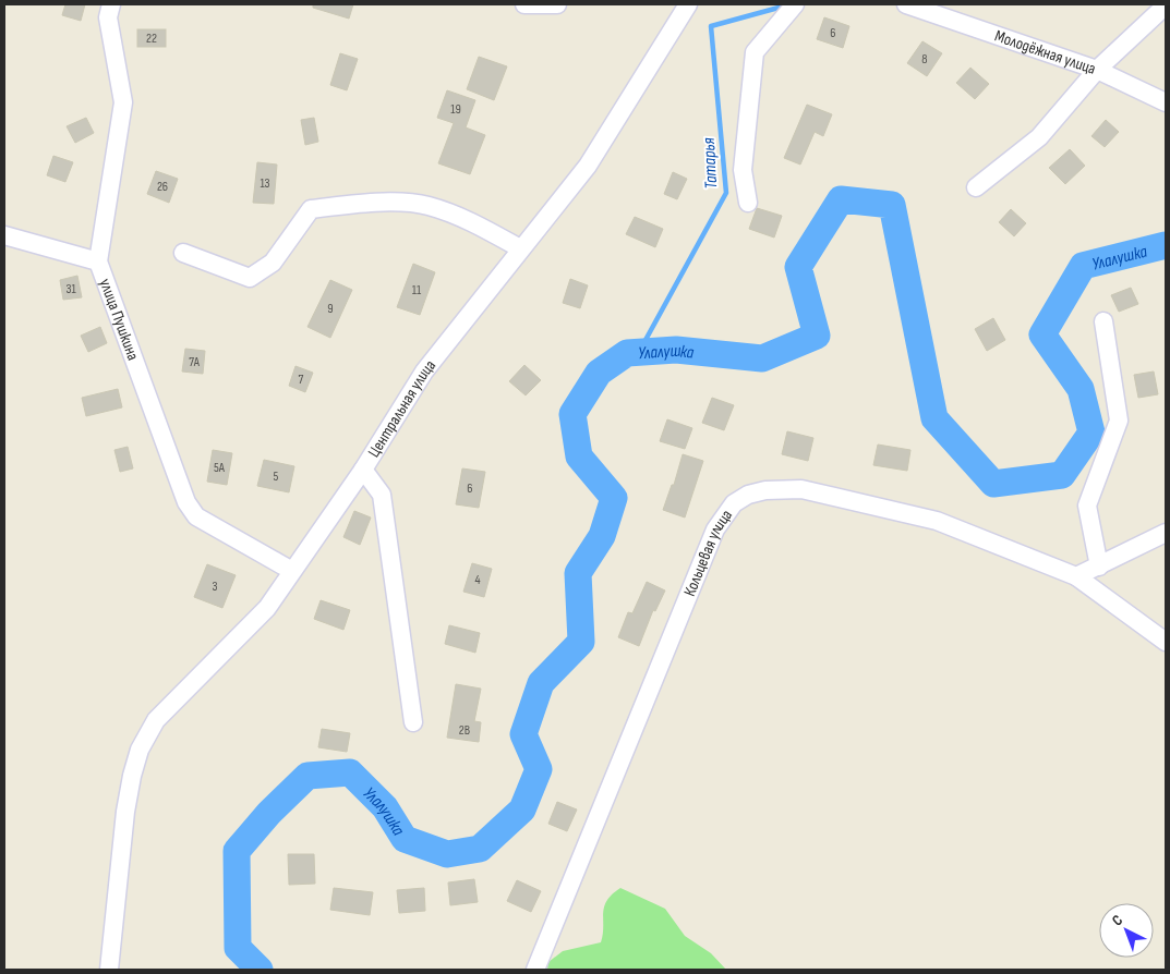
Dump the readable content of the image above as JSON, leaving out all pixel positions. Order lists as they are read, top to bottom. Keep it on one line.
{"streets":{"street":["Молодёжная улица","улица Пушкина","Центральная улица","Кольцевая улица"]},"crossings":[["улица Пушкина","Центральная улица"]],"water":["Татарья","Улалушка"],"house_numbers":["6","22","8","19","13","26","31","11","9","7А","7","5А","5","6","4","3","2В"],"north":"top left"}
